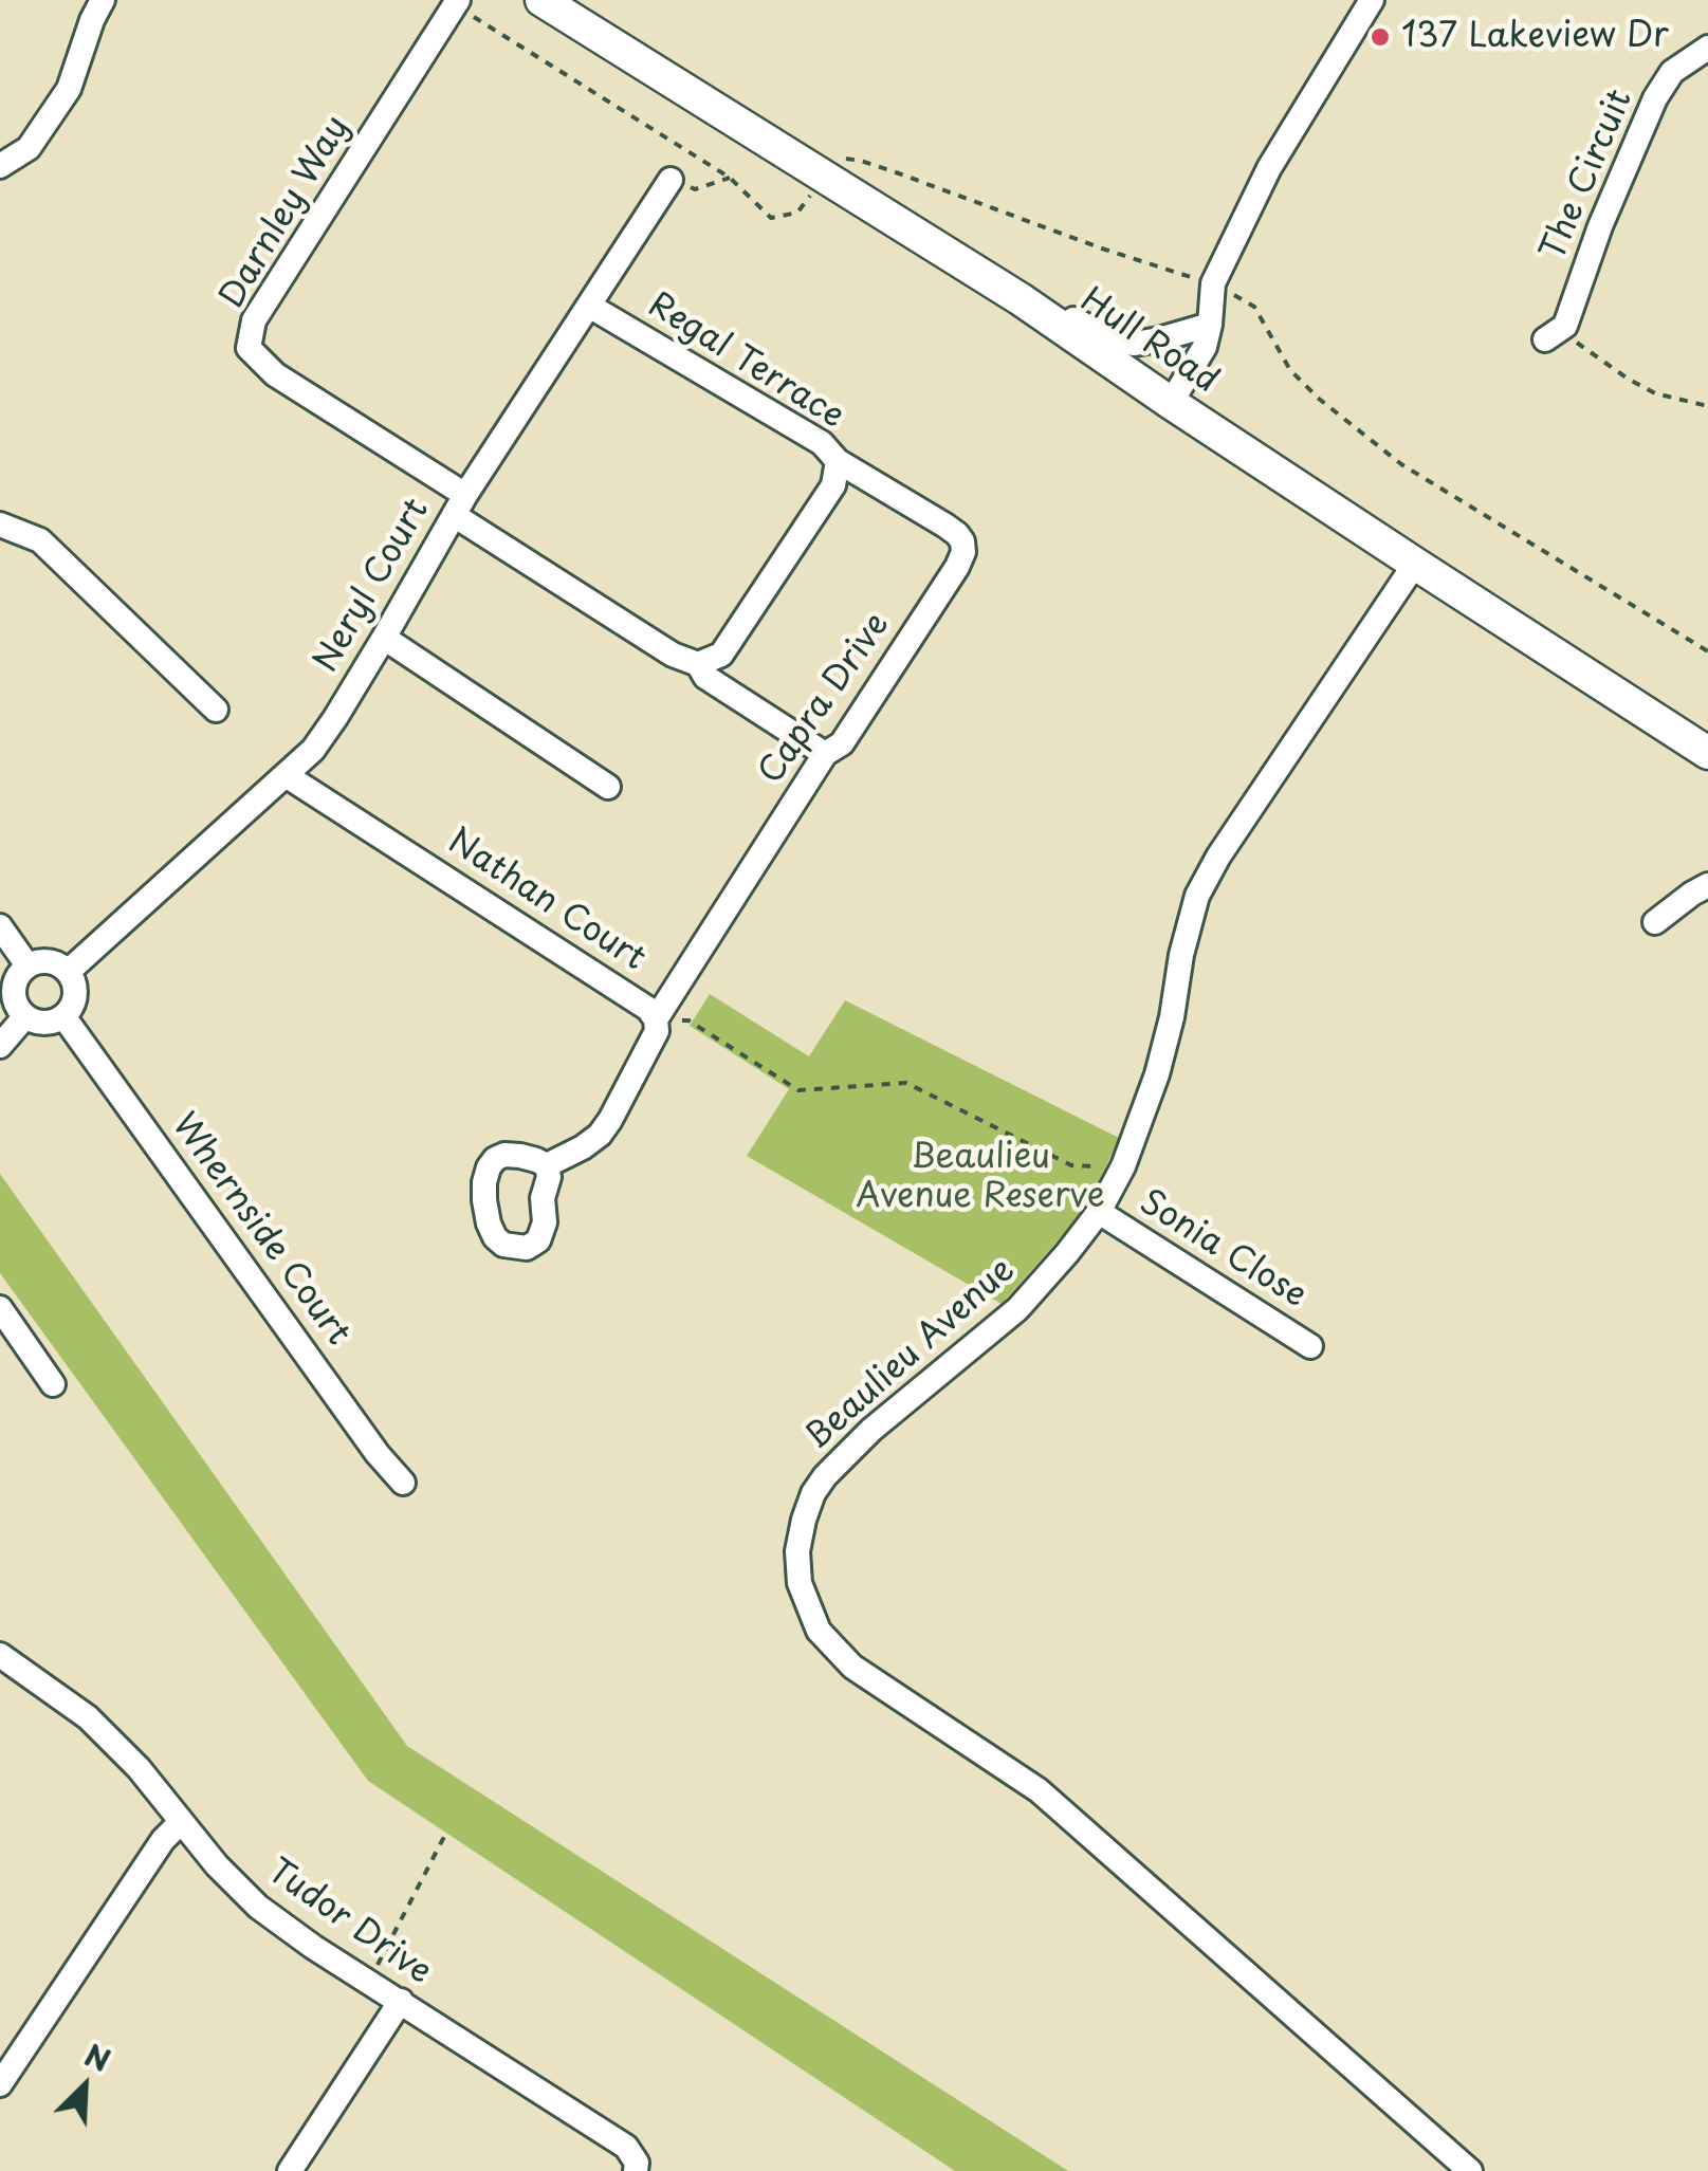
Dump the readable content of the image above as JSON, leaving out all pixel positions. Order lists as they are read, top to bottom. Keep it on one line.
{"streets":{"main road":["Hull Road"],"street":["The Circuit","Darnley Way","Regal Terrace","Neryl Court","Capra Drive","Nathan Court","Whernside Court","Sonia Close","Beaulieu Avenue","Tudor Drive"]},"crossings":[["Darnley Way","Neryl Court"],["Hull Road","Beaulieu Avenue"],["Regal Terrace","Neryl Court"],["Regal Terrace","Capra Drive"],["Neryl Court","Nathan Court"],["Neryl Court","Whernside Court"],["Capra Drive","Nathan Court"],["Sonia Close","Beaulieu Avenue"]],"parks":["Beaulieu Avenue Reserve"],"places":["137 Lakeview Dr"],"north":"top right"}
